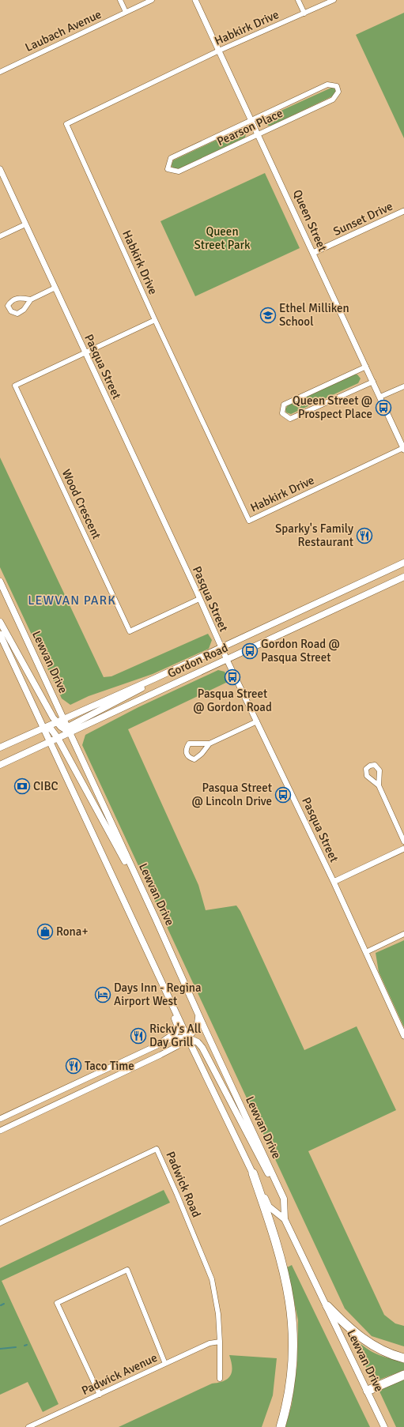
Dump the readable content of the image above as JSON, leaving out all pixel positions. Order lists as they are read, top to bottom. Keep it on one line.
{"streets":{"main road":["Gordon Road","Lewvan Drive"],"street":["Habkirk Drive","Laubach Avenue","Pearson Place","Sunset Drive","Queen Street","Pasqua Street","Wood Crescent","Padwick Road","Padwick Avenue"]},"crossings":[["Habkirk Drive","Queen Street"],["Pearson Place","Queen Street"],["Sunset Drive","Queen Street"],["Pasqua Street","Wood Crescent"],["Pasqua Street","Gordon Road"],["Gordon Road","Lewvan Drive"],["Padwick Road","Padwick Avenue"]],"districts":["LEWVAN PARK"],"parks":["Queen Street Park"],"places":{"school or university":["Ethel Milliken School"],"bus stop":["Queen Street @ Prospect Place","Gordon Road @ Pasqua Street","Pasqua Street @ Gordon Road","Pasqua Street @ Lincoln Drive"],"restaurant":["Sparky's Family Restaurant","Ricky's All Day Grill","Taco Time"],"bank":["CIBC"],"shop":["Rona+"],"hotel":["Days Inn - Regina Airport West"]}}
